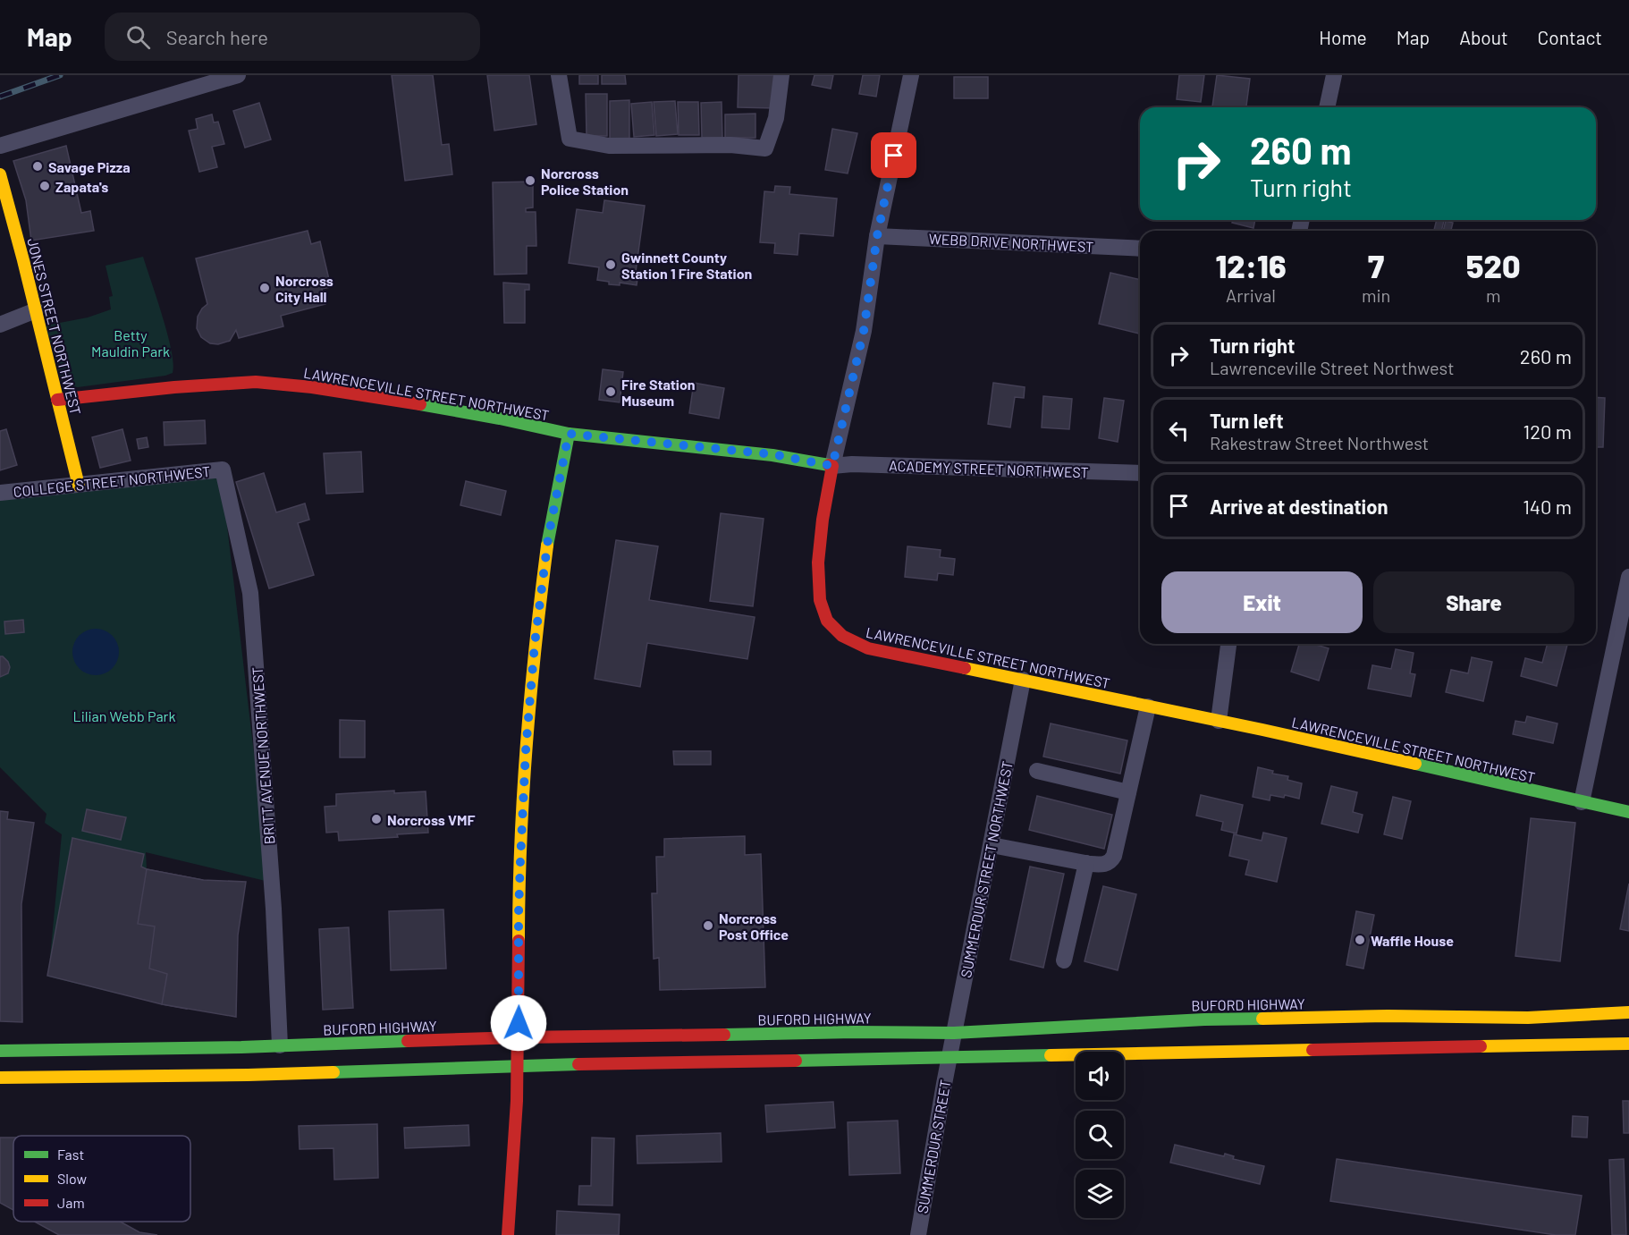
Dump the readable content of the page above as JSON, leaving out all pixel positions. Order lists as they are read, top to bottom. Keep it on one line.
{"streets":{"main road":["JONES STREET NORTHWEST","LAWRENCEVILLE STREET NORTHWEST","BUFORD HIGHWAY"],"street":["WEBB DRIVE NORTHWEST","ACADEMY STREET NORTHWEST","COLLEGE STREET NORTHWEST","BRITT AVENUE NORTHWEST","SUMMERDUR STREET NORTHWEST","SUMMERDUR STREET"]},"crossings":[["JONES STREET NORTHWEST","LAWRENCEVILLE STREET NORTHWEST"],["JONES STREET NORTHWEST","COLLEGE STREET NORTHWEST"],["LAWRENCEVILLE STREET NORTHWEST","ACADEMY STREET NORTHWEST"],["LAWRENCEVILLE STREET NORTHWEST","SUMMERDUR STREET NORTHWEST"],["COLLEGE STREET NORTHWEST","BRITT AVENUE NORTHWEST"],["BRITT AVENUE NORTHWEST","BUFORD HIGHWAY"],["SUMMERDUR STREET NORTHWEST","BUFORD HIGHWAY"],["SUMMERDUR STREET NORTHWEST","SUMMERDUR STREET"],["BUFORD HIGHWAY","SUMMERDUR STREET"]],"parks":["Betty Mauldin Park","Lilian Webb Park"],"places":["Savage Pizza","Norcross Police Station","Zapata's","Gwinnett County Station 1 Fire Station","Norcross City Hall","Fire Station Museum","Norcross VMF","Norcross Post Office","Waffle House"],"legend":["Fast","Slow","Jam"],"page":{"header":"Map","search":"Search here","nav":["Home","Map","About","Contact"],"turn":["260 m","Turn right"],"eta":["12:16","Arrival","7","min","520","m"],"list":[{"name":"Turn right","note":"Lawrenceville Street Northwest","value":"260 m"},{"name":"Turn left","note":"Rakestraw Street Northwest","value":"120 m"},{"name":"Arrive at destination","value":"140 m"}],"buttons":["Exit","Share"]}}
